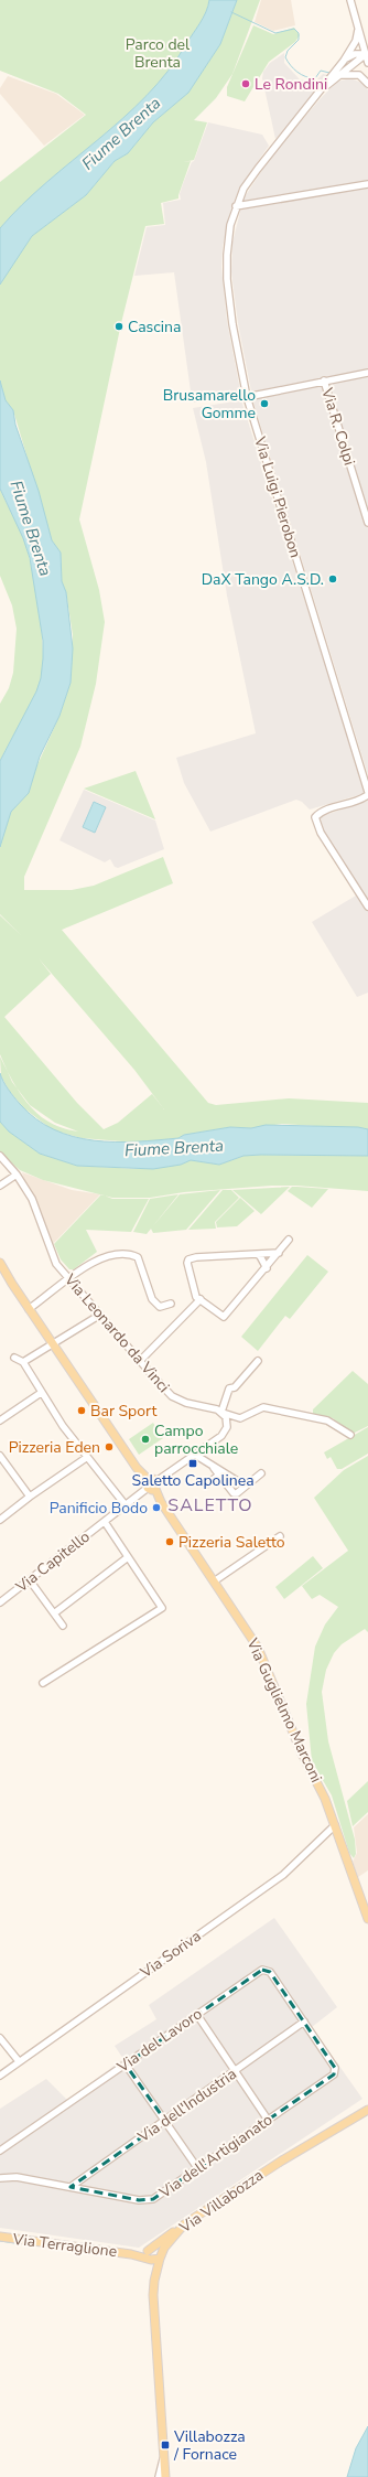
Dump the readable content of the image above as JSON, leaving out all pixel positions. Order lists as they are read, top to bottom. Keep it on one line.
{"streets":{"main road":["Via Guglielmo Marconi","Via Villabozza","Via Terraglione"],"street":["Via R. Colpi","Via Luigi Pierobon","Via Leonardo da Vinci","Via Capitello","Via Soriva","Via del Lavoro","Via dell'Industria","Via dell'Artigianato"]},"crossings":[["Via Capitello","Via Guglielmo Marconi"],["Via Guglielmo Marconi","Via Soriva"],["Via del Lavoro","Via dell'Industria"],["Via del Lavoro","Via dell'Artigianato"],["Via dell'Industria","Via dell'Artigianato"],["Via Villabozza","Via Terraglione"]],"districts":["SALETTO"],"water":["Fiume Brenta"],"parks":["Parco del Brenta"],"places":{"other":["Le Rondini","Cascina","Brusamarello Gomme","DaX Tango A.S.D.","Bar Sport","Campo parrocchiale","Pizzeria Eden","Panificio Bodo","Pizzeria Saletto"],"transit":["Saletto Capolinea","Villabozza / Fornace"]}}
